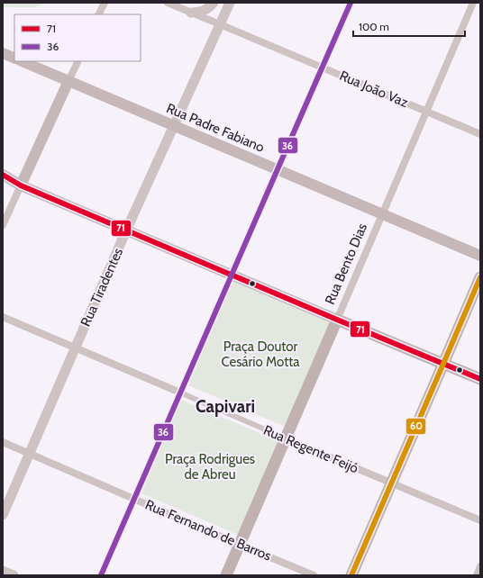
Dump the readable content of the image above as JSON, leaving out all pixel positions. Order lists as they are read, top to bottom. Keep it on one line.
{"streets":{"main road":["Rua Padre Fabiano","Rua Bento Dias"],"street":["Rua João Vaz","Rua Tiradentes","Rua Regente Feijó","Rua Fernando de Barros"]},"crossings":[["Rua João Vaz","Rua Bento Dias"],["Rua João Vaz","Rua Tiradentes"],["Rua Padre Fabiano","Rua Bento Dias"],["Rua Padre Fabiano","Rua Tiradentes"],["Rua Bento Dias","Rua Regente Feijó"],["Rua Bento Dias","Rua Fernando de Barros"],["Rua Tiradentes","Rua Regente Feijó"],["Rua Tiradentes","Rua Fernando de Barros"]],"districts":["Capivari"],"parks":["Praça Doutor Cesário Motta","Praça Rodrigues de Abreu"],"lines":["transit line 36","transit line 71","transit line 60"],"legend":["71","36"],"scale_bar":"100 m"}
